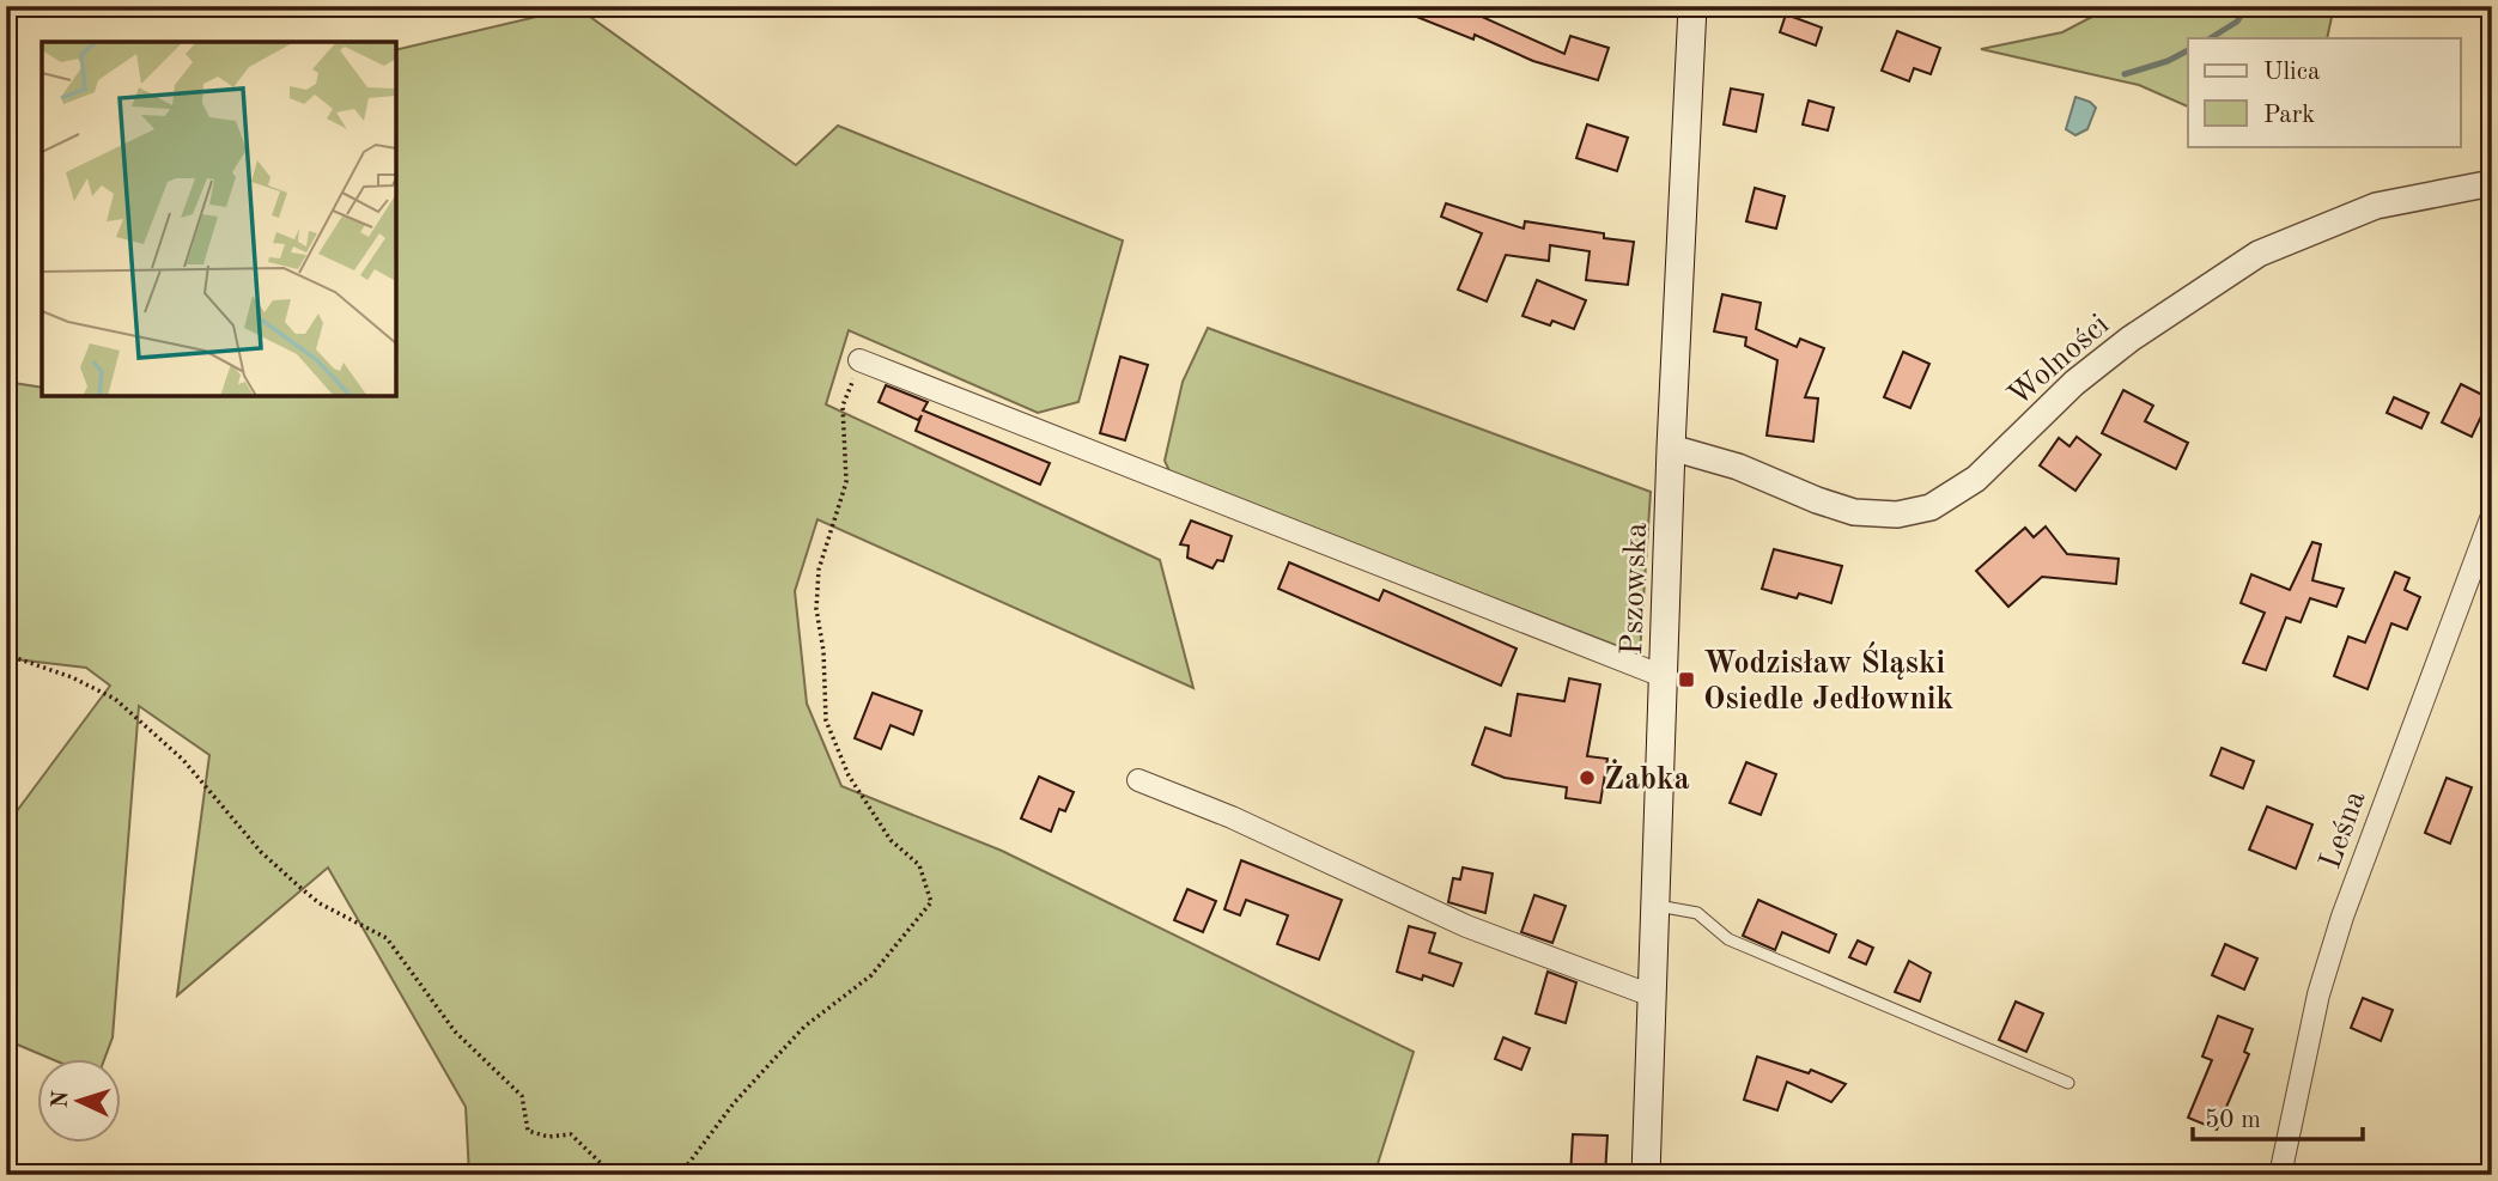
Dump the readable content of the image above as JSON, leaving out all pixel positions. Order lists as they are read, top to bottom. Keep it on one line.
{"streets":{"main road":["Pszowska"],"street":["Wolności","Leśna"]},"crossings":[["Wolności","Pszowska"]],"places":{"transit":["Wodzisław Śląski Osiedle Jedłownik"],"other":["Żabka"]},"legend":["Ulica","Park"],"scale_bar":"50 m","north":"left"}
